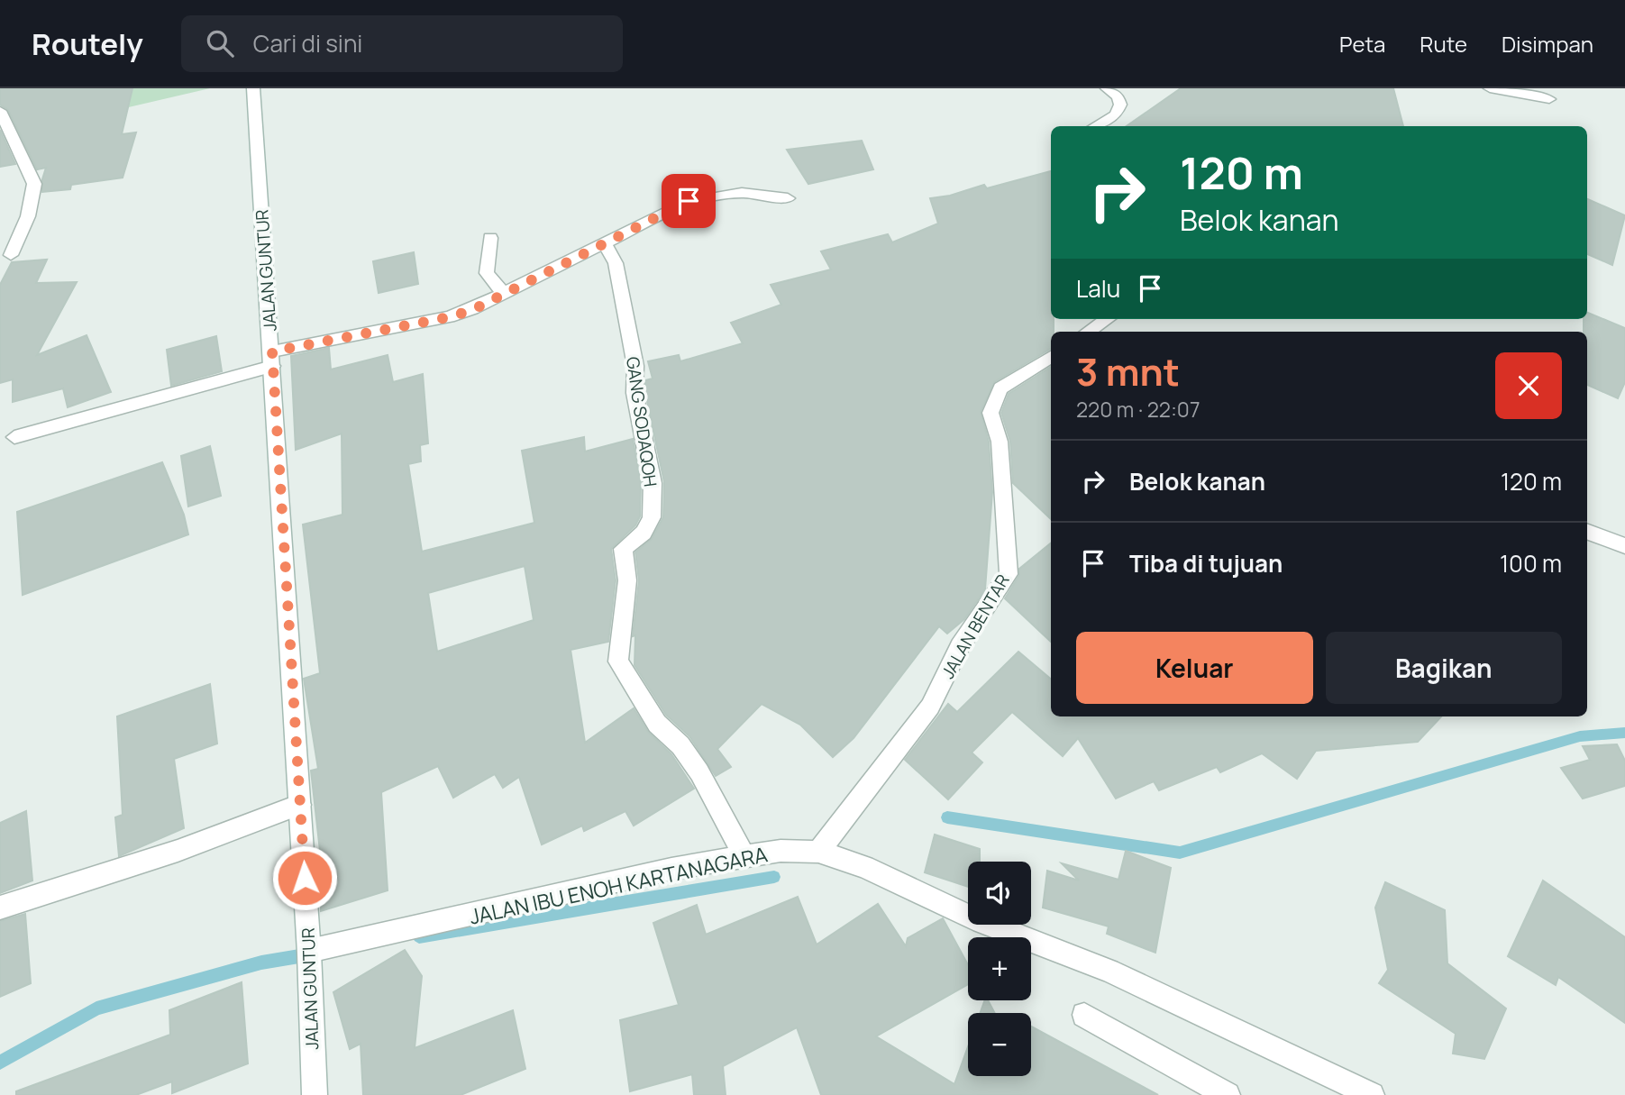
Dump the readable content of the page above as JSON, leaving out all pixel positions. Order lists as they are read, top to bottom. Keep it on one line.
{"streets":{"street":["JALAN GUNTUR","GANG SODAQOH","JALAN BENTAR","JALAN IBU ENOH KARTANAGARA"]},"crossings":[["JALAN GUNTUR","JALAN IBU ENOH KARTANAGARA"],["GANG SODAQOH","JALAN IBU ENOH KARTANAGARA"],["JALAN BENTAR","JALAN IBU ENOH KARTANAGARA"]],"page":{"header":"Routely","search":"Cari di sini","nav":["Peta","Rute","Disimpan"],"turn":["120 m","Belok kanan"],"then":"Lalu","heading":["3 mnt","220 m · 22:07"],"list":[{"name":"Belok kanan","value":"120 m"},{"name":"Tiba di tujuan","value":"100 m"}],"buttons":["Keluar","Bagikan"],"map_buttons":["+","−"]}}
